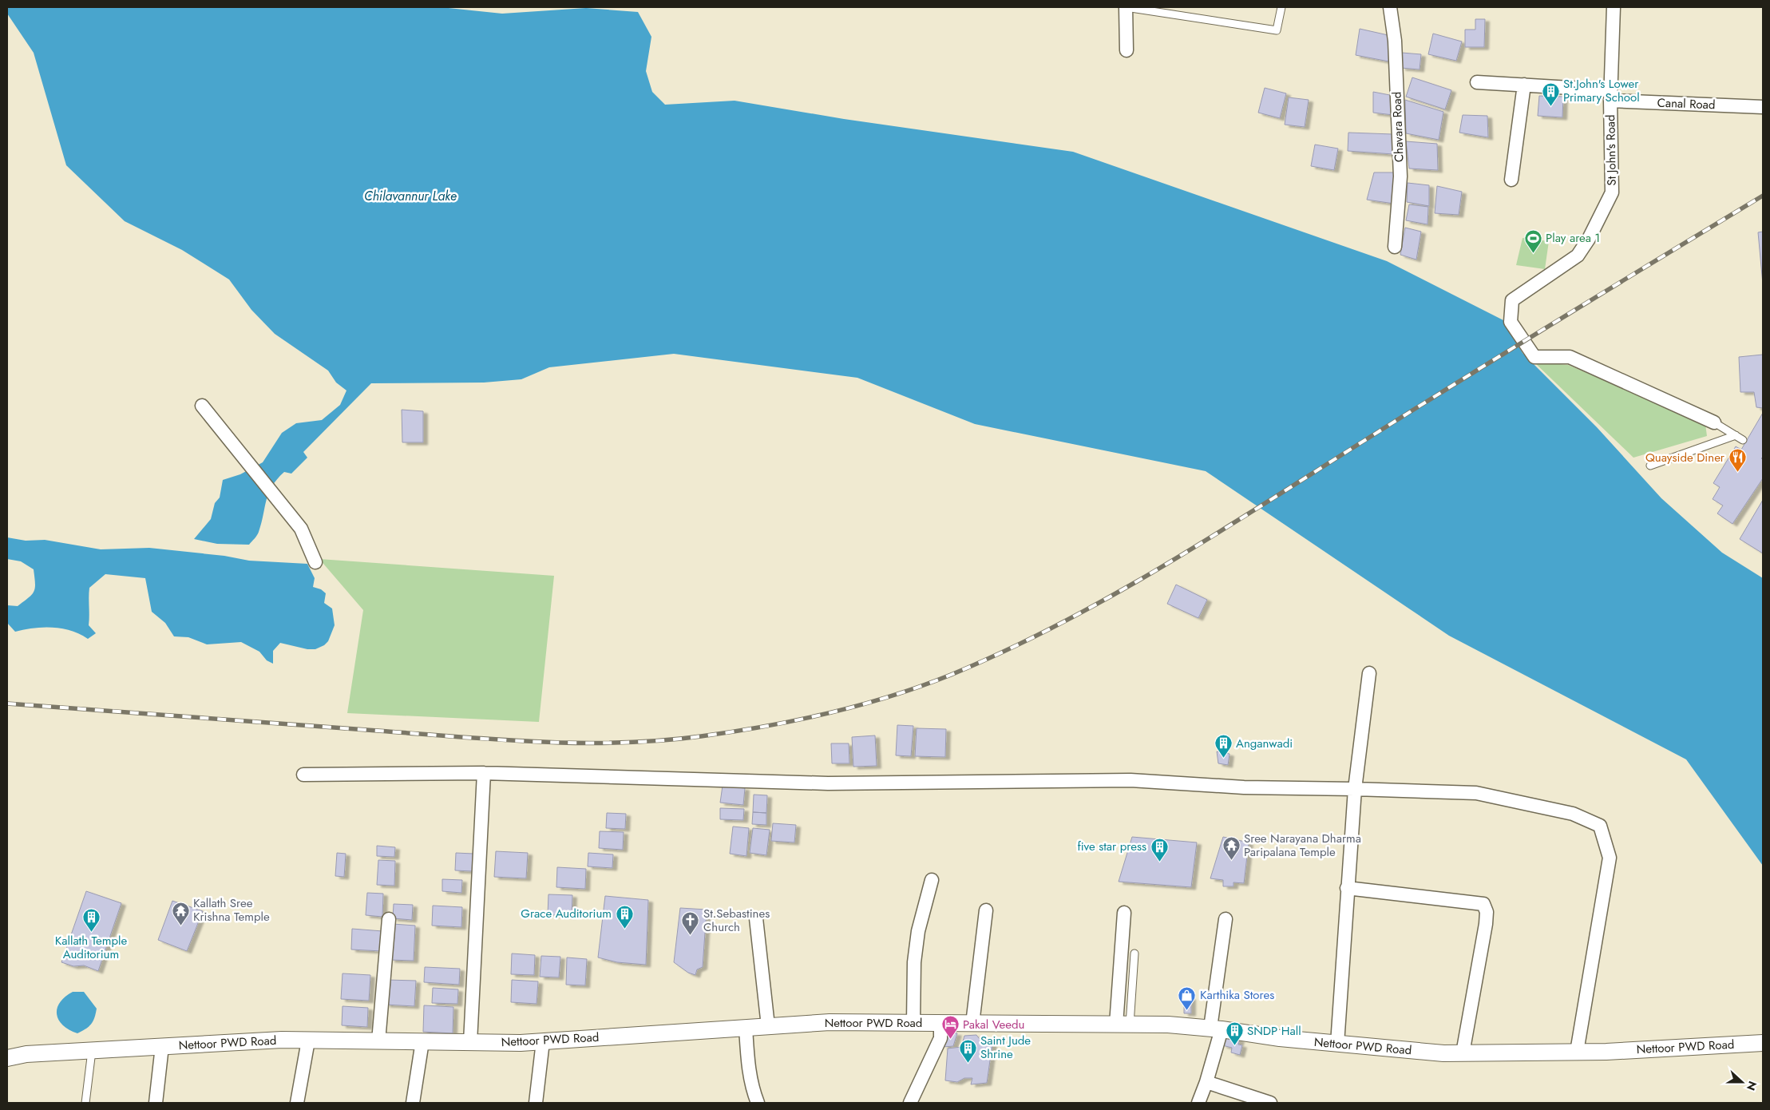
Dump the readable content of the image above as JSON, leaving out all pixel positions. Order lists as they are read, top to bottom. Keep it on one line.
{"streets":{"street":["Canal Road","Chavara Road","St John's Road","Nettoor PWD Road"]},"crossings":[["Canal Road","St John's Road"]],"water":["Chilavannur Lake"],"places":{"building":["St.John's Lower Primary School","Anganwadi","five star press","Grace Auditorium","Kallath Temple Auditorium","SNDP Hall","Saint Jude Shrine"],"sports":["Play area 1"],"restaurant":["Quayside Diner"],"temple":["Sree Narayana Dharma Paripalana Temple","Kallath Sree Krishna Temple"],"church":["St.Sebastines Church"],"shop":["Karthika Stores"],"hotel":["Pakal Veedu"]},"north":"right"}
